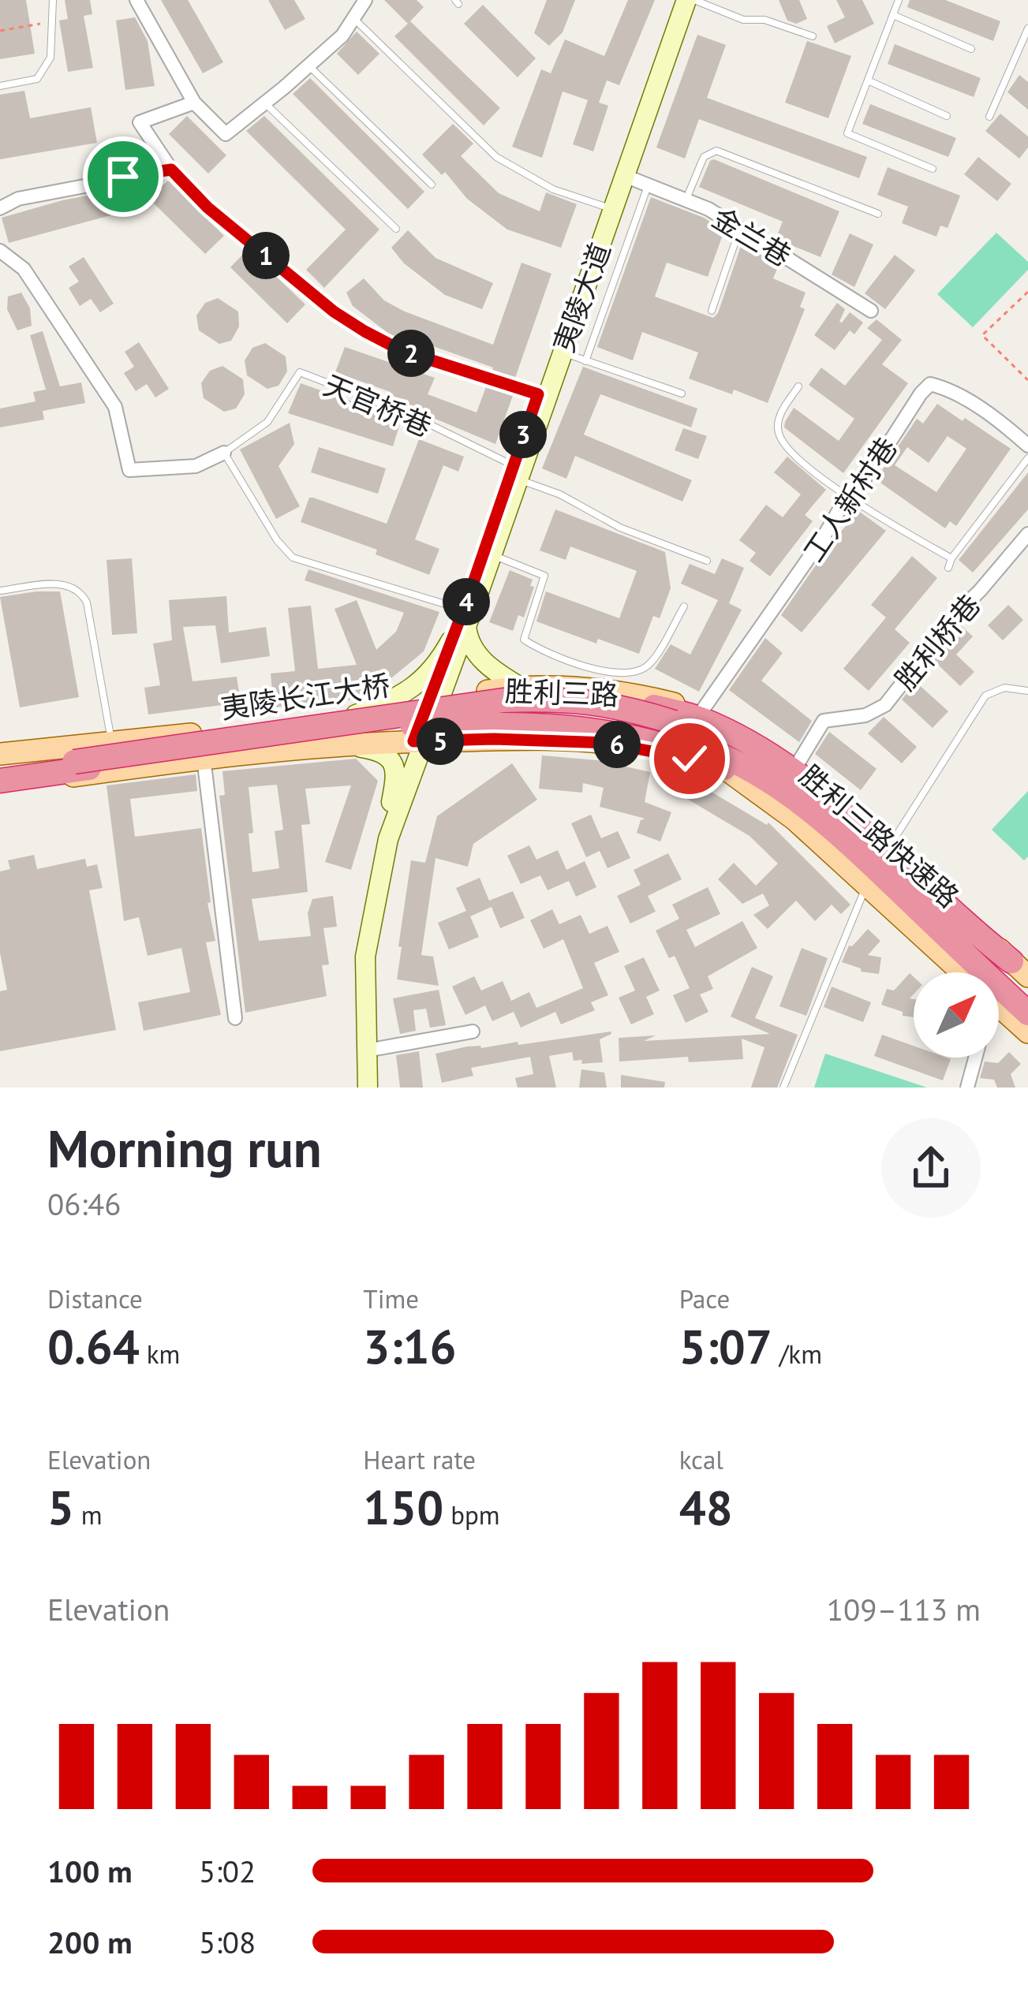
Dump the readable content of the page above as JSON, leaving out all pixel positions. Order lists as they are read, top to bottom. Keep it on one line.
{"streets":{"highway":["夷陵长江大桥","胜利三路快速路"],"main road":["夷陵大道","胜利三路"],"street":["金兰巷","工人新村巷","胜利桥巷"],"lane":["天官桥巷"]},"crossings":[["金兰巷","夷陵大道"],["夷陵大道","天官桥巷"],["夷陵大道","胜利三路"],["夷陵大道","夷陵长江大桥"],["工人新村巷","胜利三路"],["胜利桥巷","胜利三路"],["胜利三路","夷陵长江大桥"],["夷陵长江大桥","胜利三路快速路"]],"north":"top right","page":{"pins":["1","2","3","4","5","6"],"heading":["Morning run","06:46"],"stats":[["Distance","0.64 km"],["Time","3:16"],["Pace","5:07 /km"],["Elevation","5 m"],["Heart rate","150 bpm"],["kcal","48"]],"chart":["Elevation","109–113 m"],"list":[{"name":"100 m","note":"5:02"},{"name":"200 m","note":"5:08"}]}}
